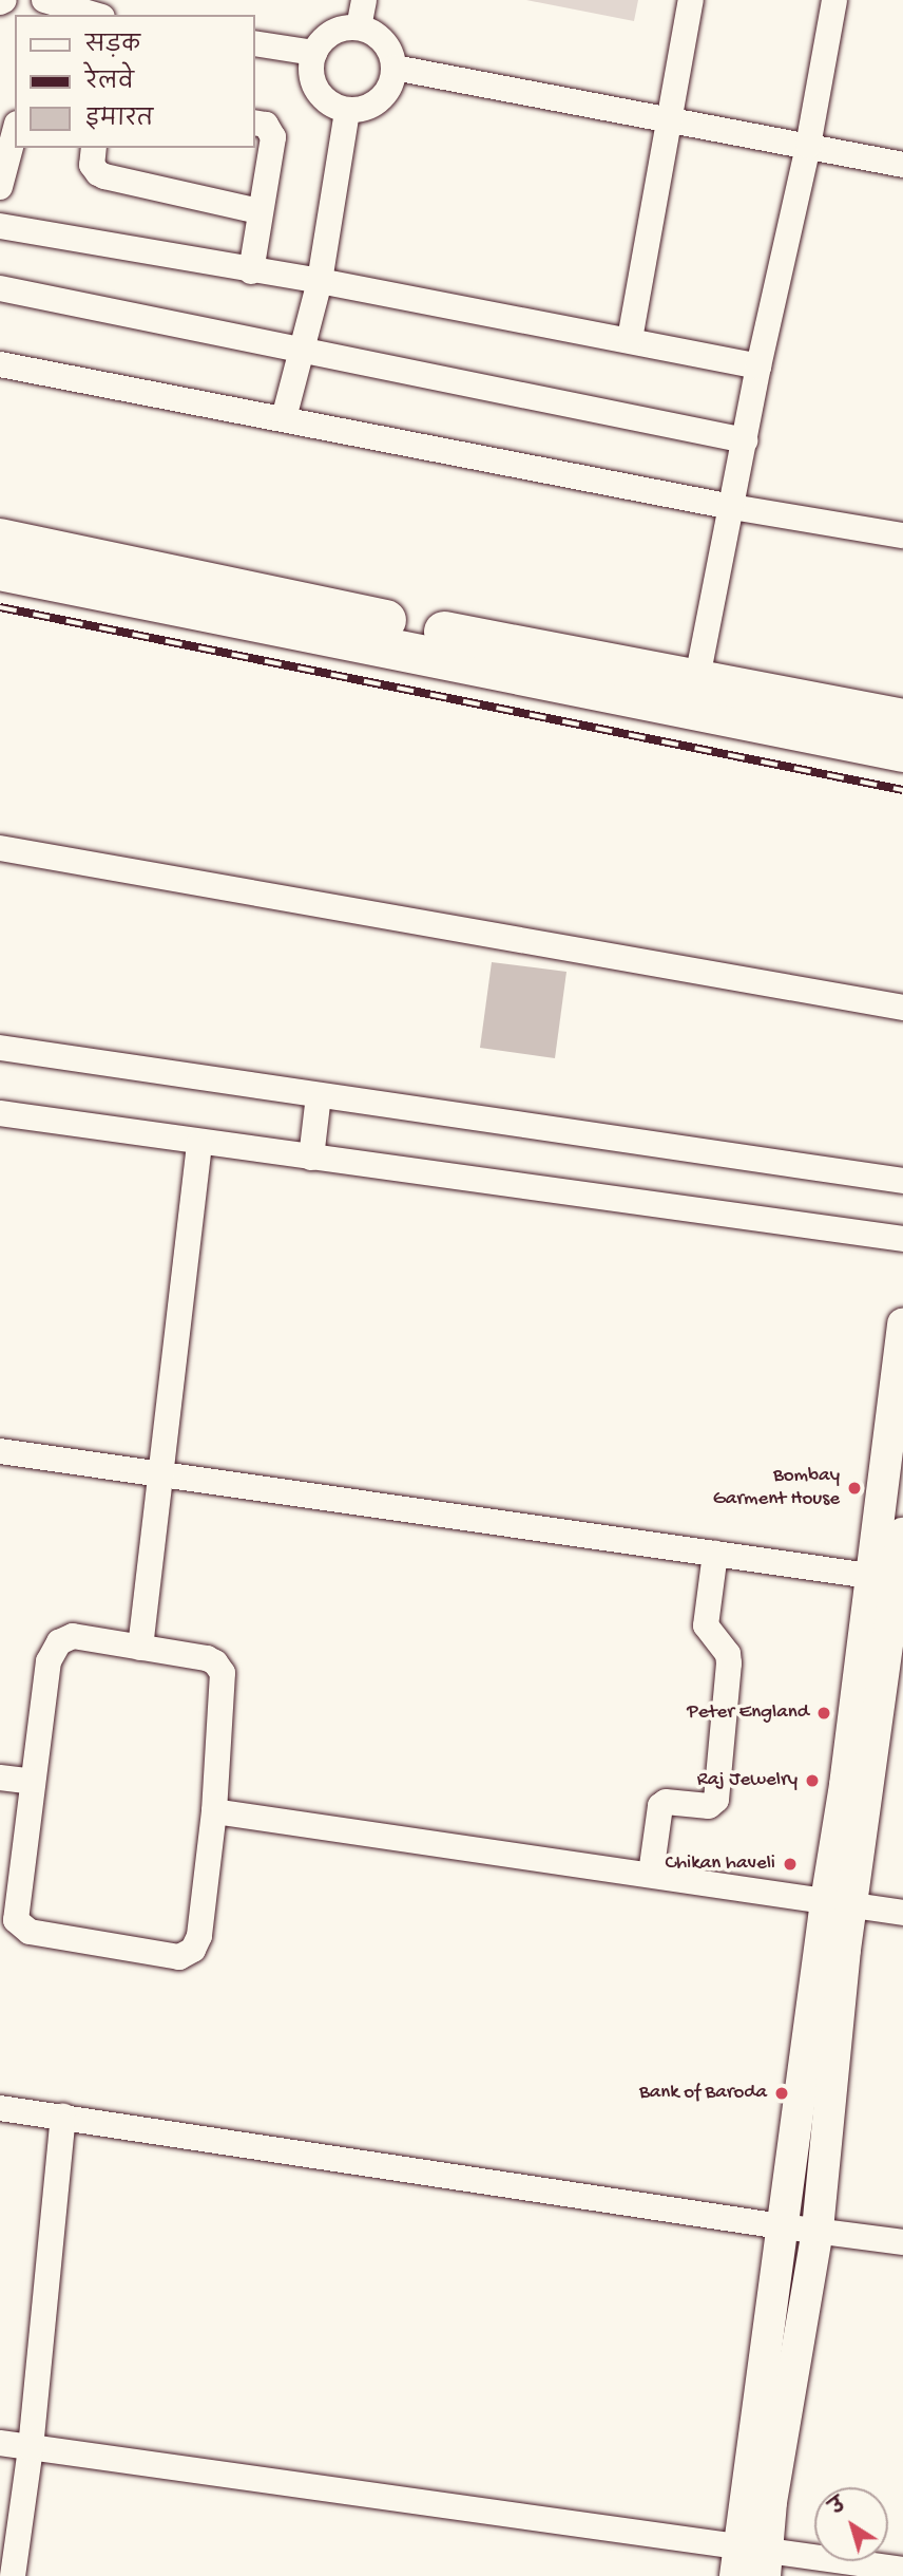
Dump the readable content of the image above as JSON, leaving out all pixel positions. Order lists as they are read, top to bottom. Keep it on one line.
{"places":["Bombay Garment House","Peter England","Raj Jewelry","Chikan haveli","Bank of Baroda"],"legend":["सड़क","रेलवे","इमारत"],"north":"top left"}
